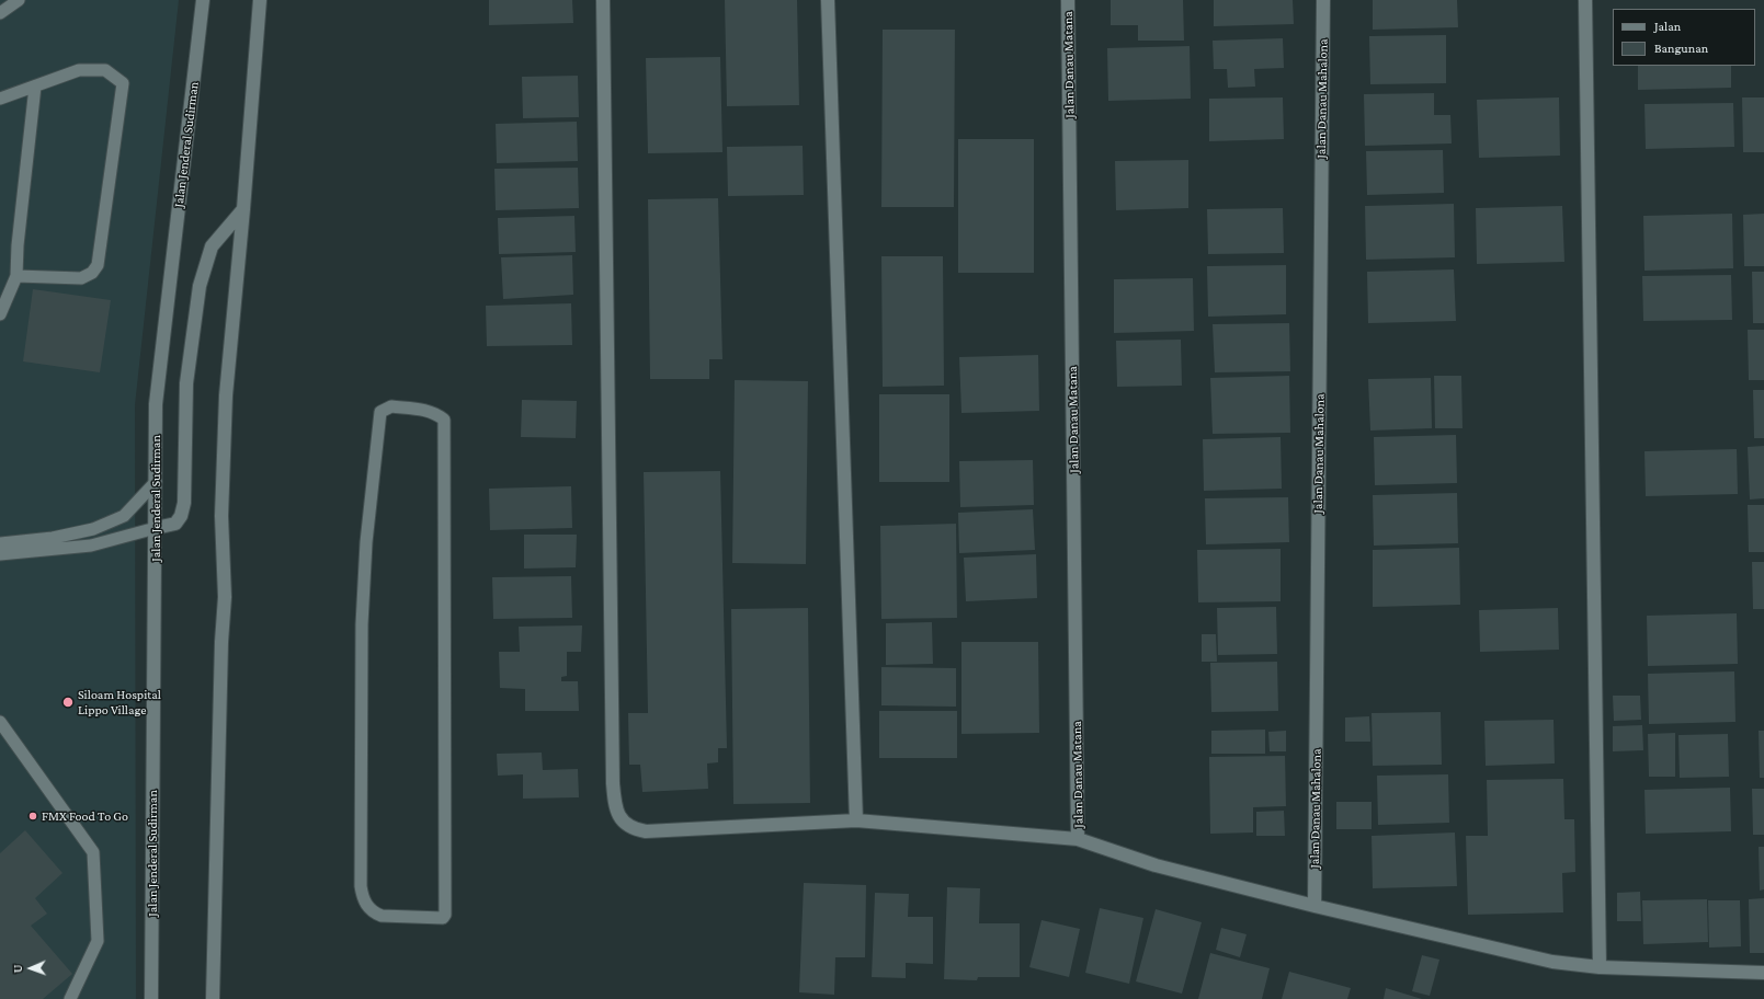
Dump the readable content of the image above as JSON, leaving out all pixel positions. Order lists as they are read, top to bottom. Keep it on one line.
{"streets":{"street":["Jalan Danau Matana","Jalan Danau Mahalona","Jalan Jenderal Sudirman"]},"places":["Siloam Hospital Lippo Village","FMX Food To Go"],"legend":["Jalan","Bangunan"],"north":"left"}
